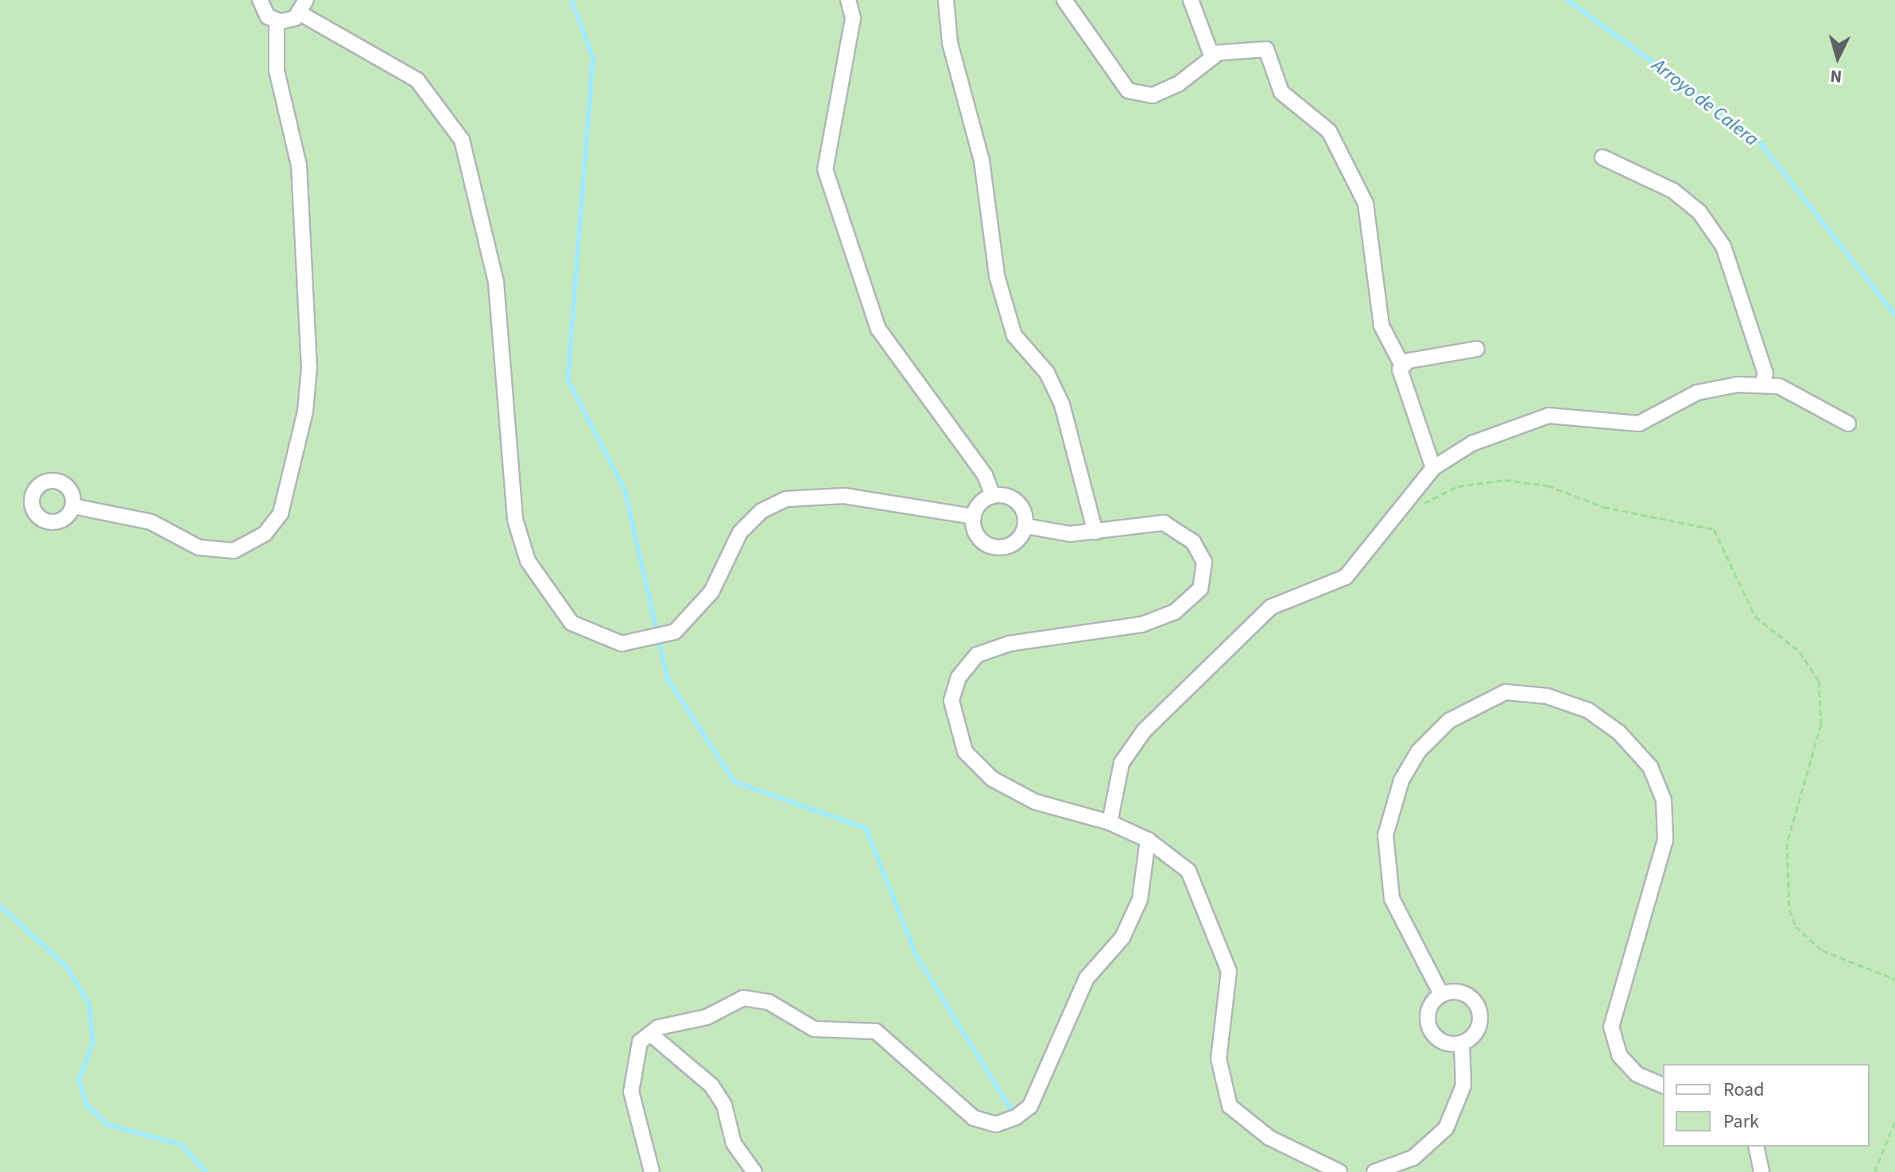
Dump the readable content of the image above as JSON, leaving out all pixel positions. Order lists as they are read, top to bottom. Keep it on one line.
{"water":["Arroyo de Calera"],"legend":["Road","Park"],"north":"bottom"}
